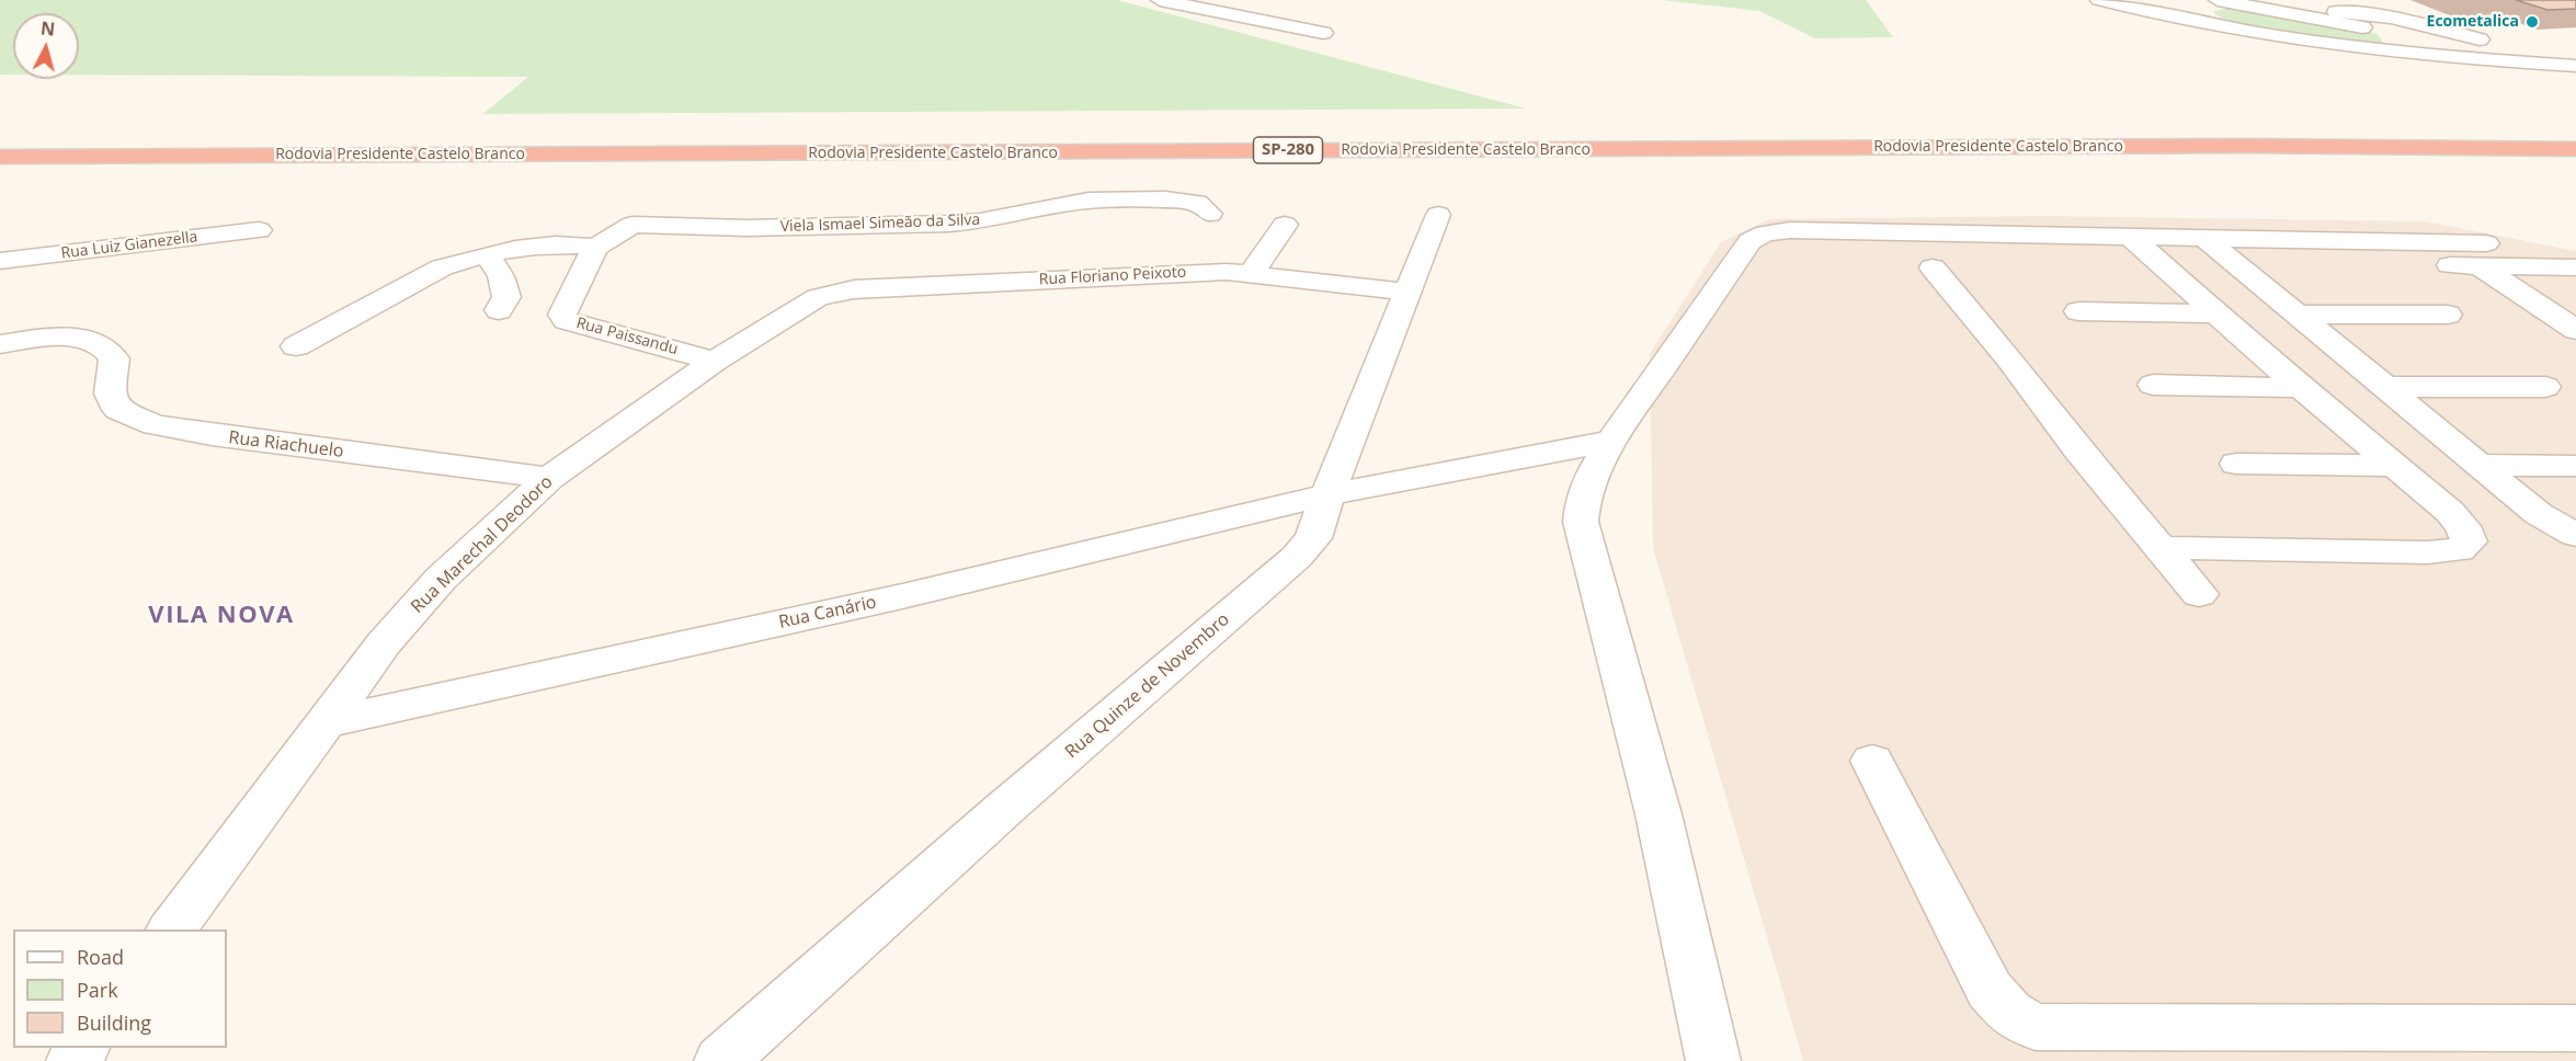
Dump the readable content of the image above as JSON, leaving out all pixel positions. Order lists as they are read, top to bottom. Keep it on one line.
{"streets":{"highway":["Rodovia Presidente Castelo Branco","SP-280"],"street":["Viela Ismael Simeão da Silva","Rua Luiz Gianezella","Rua Floriano Peixoto","Rua Paissandu","Rua Riachuelo","Rua Marechal Deodoro","Rua Canário","Rua Quinze de Novembro"]},"crossings":[["Viela Ismael Simeão da Silva","Rua Paissandu"],["Rua Floriano Peixoto","Rua Marechal Deodoro"],["Rua Floriano Peixoto","Rua Quinze de Novembro"],["Rua Paissandu","Rua Marechal Deodoro"],["Rua Riachuelo","Rua Marechal Deodoro"],["Rua Marechal Deodoro","Rua Canário"],["Rua Canário","Rua Quinze de Novembro"]],"districts":["VILA NOVA"],"places":["Ecometalica"],"legend":["Road","Park","Building"],"north":"top"}
